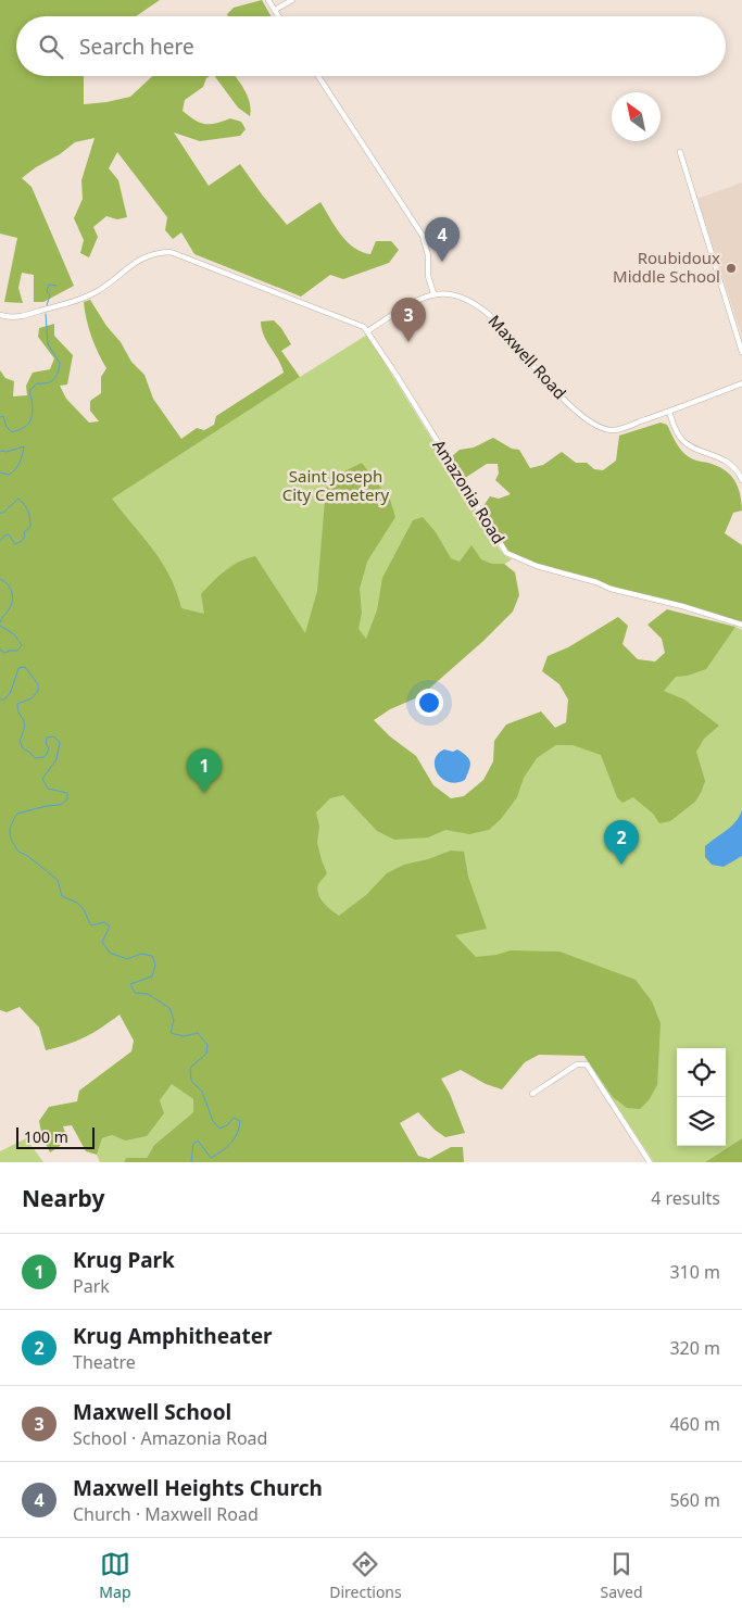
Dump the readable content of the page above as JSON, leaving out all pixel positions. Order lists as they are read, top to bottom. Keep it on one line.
{"streets":{"street":["Maxwell Road","Amazonia Road"]},"parks":["Saint Joseph City Cemetery"],"places":["Roubidoux Middle School"],"scale_bar":"100 m","north":"top left","page":{"search":"Search here","pins":["4","3","1","2"],"scale":"100 m","heading":["Nearby","4 results"],"list":[{"mark":"1","name":"Krug Park","note":"Park","value":"310 m"},{"mark":"2","name":"Krug Amphitheater","note":"Theatre","value":"320 m"},{"mark":"3","name":"Maxwell School","note":"School · Amazonia Road","value":"460 m"},{"mark":"4","name":"Maxwell Heights Church","note":"Church · Maxwell Road","value":"560 m"}],"nav":["Map","Directions","Saved"]}}
